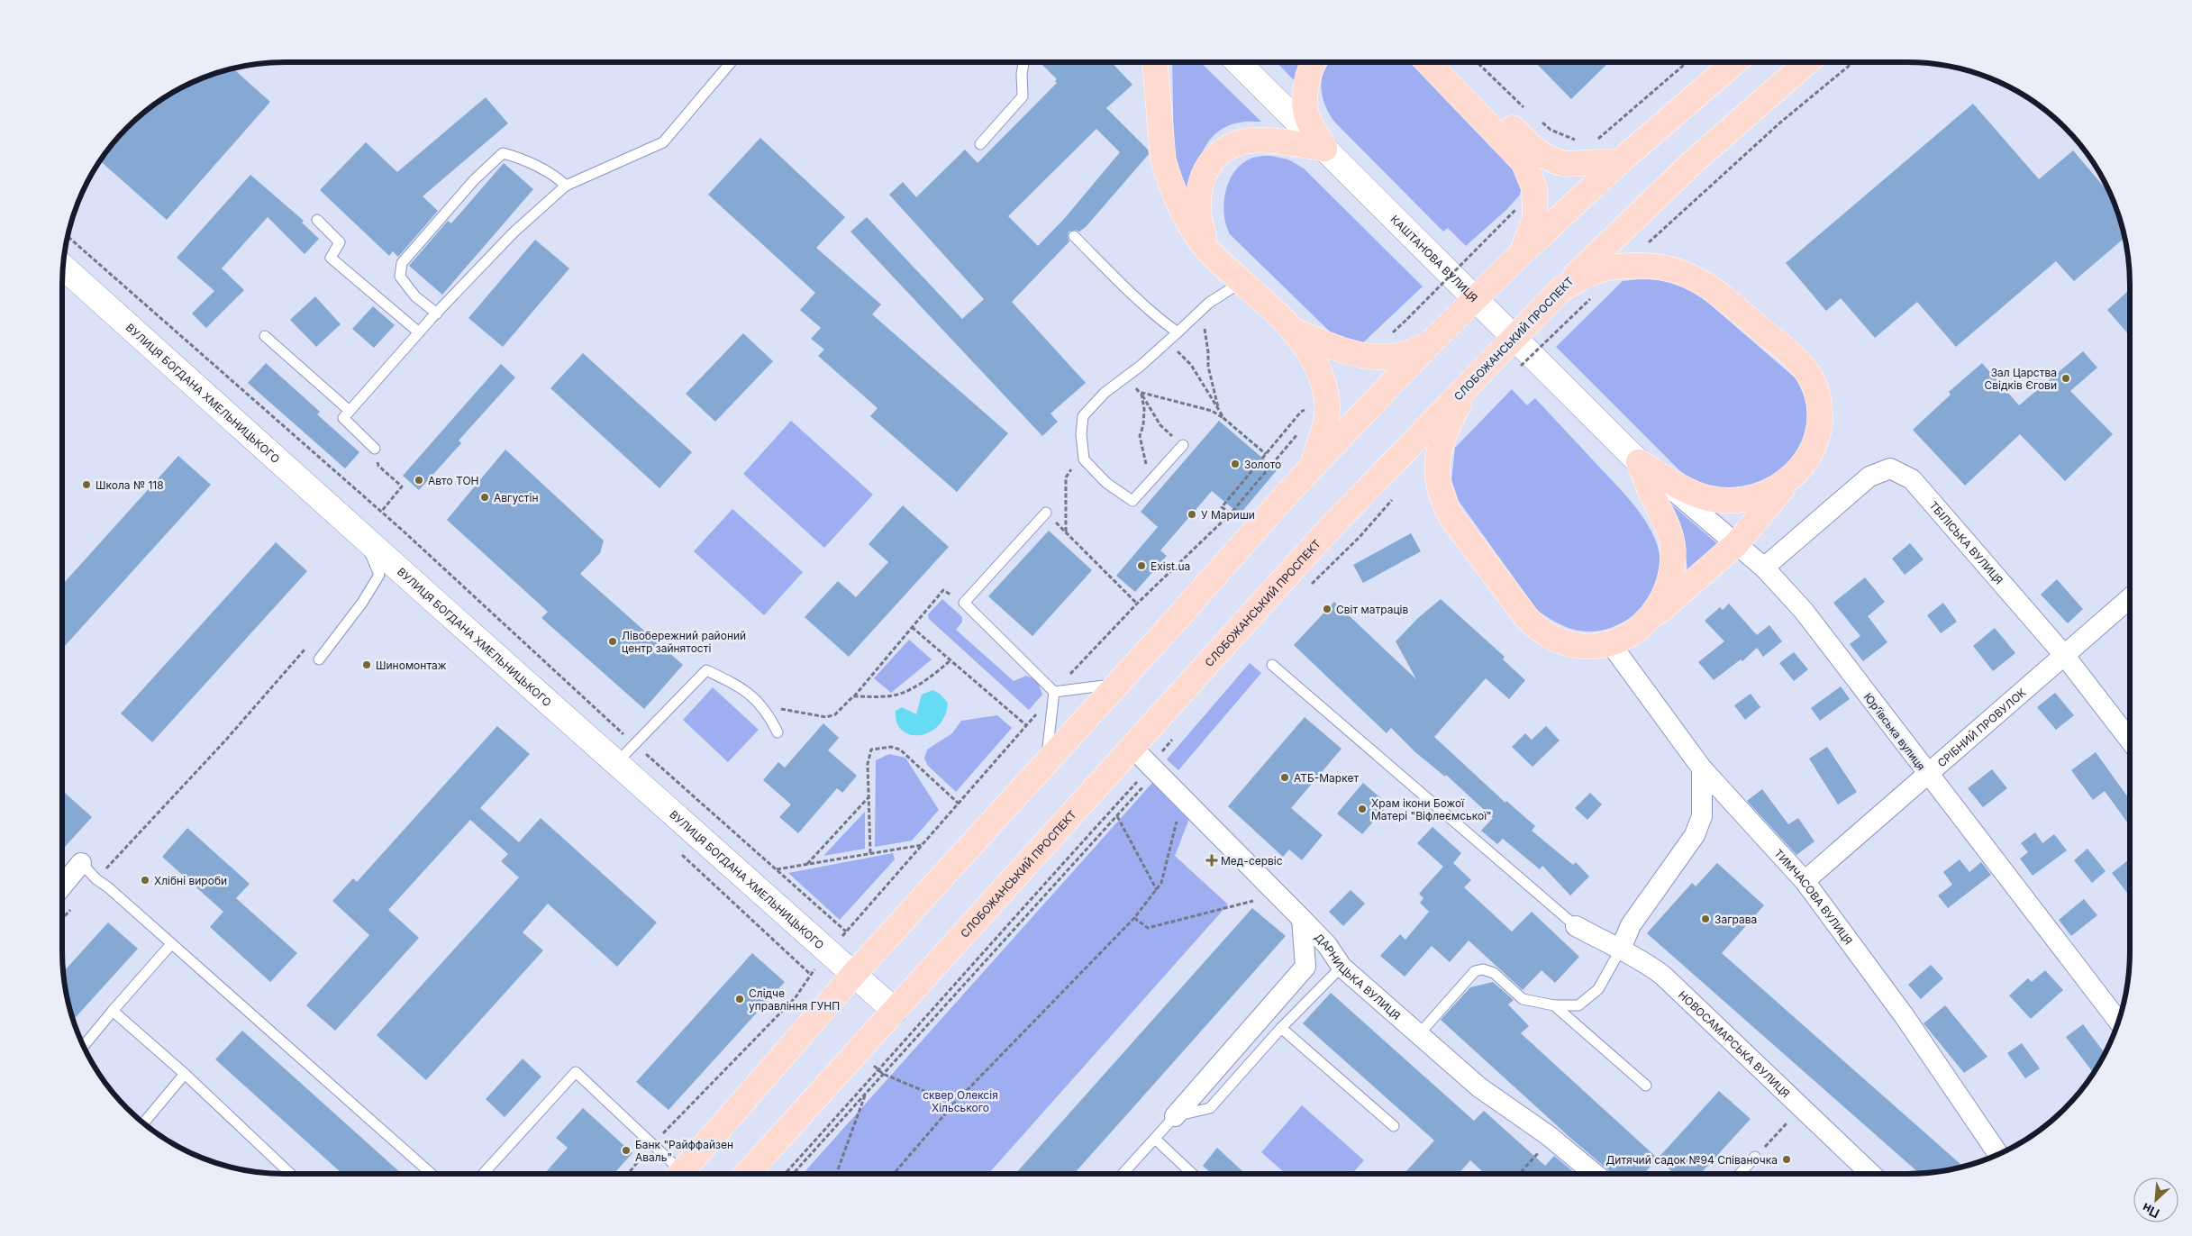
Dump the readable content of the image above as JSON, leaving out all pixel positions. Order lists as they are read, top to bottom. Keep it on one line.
{"streets":{"main road":["СЛОБОЖАНСЬКИЙ ПРОСПЕКТ"],"street":["КАШТАНОВА ВУЛИЦЯ","ВУЛИЦЯ БОГДАНА ХМЕЛЬНИЦЬКОГО","ТБІЛІСЬКА ВУЛИЦЯ","СРІБНИЙ ПРОВУЛОК","Юрʼївська вулиця","ТИМЧАСОВА ВУЛИЦЯ","ДАРНИЦЬКА ВУЛИЦЯ","НОВОСАМАРСЬКА ВУЛИЦЯ"]},"crossings":[["КАШТАНОВА ВУЛИЦЯ","Юрʼївська вулиця"],["СЛОБОЖАНСЬКИЙ ПРОСПЕКТ","ВУЛИЦЯ БОГДАНА ХМЕЛЬНИЦЬКОГО"],["СЛОБОЖАНСЬКИЙ ПРОСПЕКТ","ДАРНИЦЬКА ВУЛИЦЯ"],["ТБІЛІСЬКА ВУЛИЦЯ","СРІБНИЙ ПРОВУЛОК"],["ТБІЛІСЬКА ВУЛИЦЯ","Юрʼївська вулиця"],["СРІБНИЙ ПРОВУЛОК","Юрʼївська вулиця"],["СРІБНИЙ ПРОВУЛОК","ТИМЧАСОВА ВУЛИЦЯ"]],"parks":["сквер Олексія Хільського"],"places":{"other":["Зал Царства Свідків Єгови","Золото","Авто ТОН","Школа № 118","Августін","У Мариши","Exist.ua","Світ матраців","Лівобережний районий центр зайнятості","Шиномонтаж","АТБ-Маркет","Храм ікони Божої Матері \"Віфлеємської\"","Хлібні вироби","Заграва","Слідче управління ГУНП","Банк \"Райффайзен Аваль\"","Дитячий садок №94 Співаночка"],"health":["Мед-сервіс"]},"north":"bottom left"}
